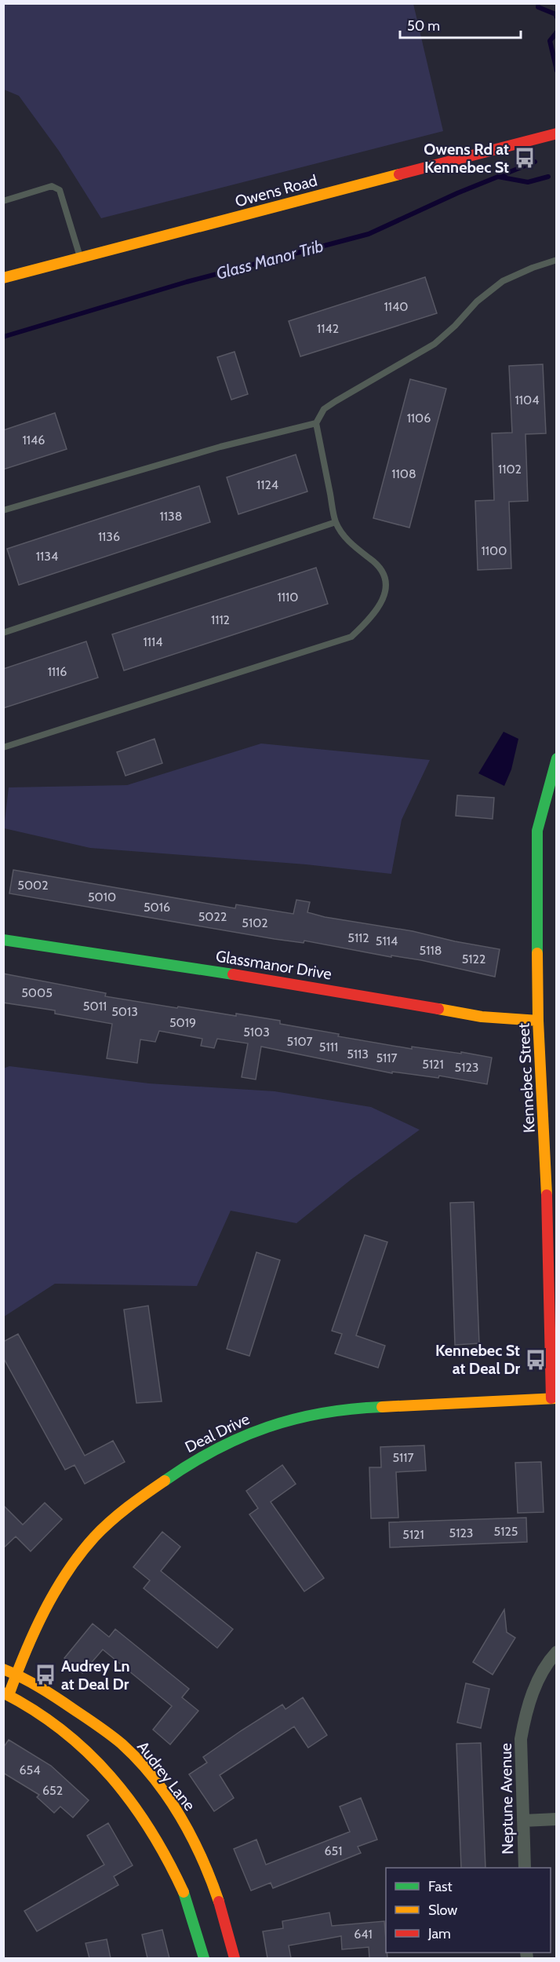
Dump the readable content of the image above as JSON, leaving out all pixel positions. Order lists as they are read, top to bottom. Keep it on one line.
{"streets":{"street":["Owens Road","Glassmanor Drive","Kennebec Street","Deal Drive","Audrey Lane","Neptune Avenue"]},"crossings":[["Glassmanor Drive","Kennebec Street"],["Kennebec Street","Deal Drive"],["Deal Drive","Audrey Lane"]],"water":["Glass Manor Trib"],"places":{"bus stop":["Owens Rd at Kennebec St","Kennebec St at Deal Dr","Audrey Ln at Deal Dr"]},"house_numbers":["1140","1142","1104","1106","1146","1102","1108","1124","1138","1136","1100","1134","1110","1112","1114","1116","5002","5010","5016","5022","5102","5112","5114","5118","5122","5005","5011","5013","5019","5103","5107","5111","5113","5117","5121","5123","5117","5125","5123","5121","654","652","651","641"],"legend":["Fast","Slow","Jam"],"scale_bar":"50 m"}
